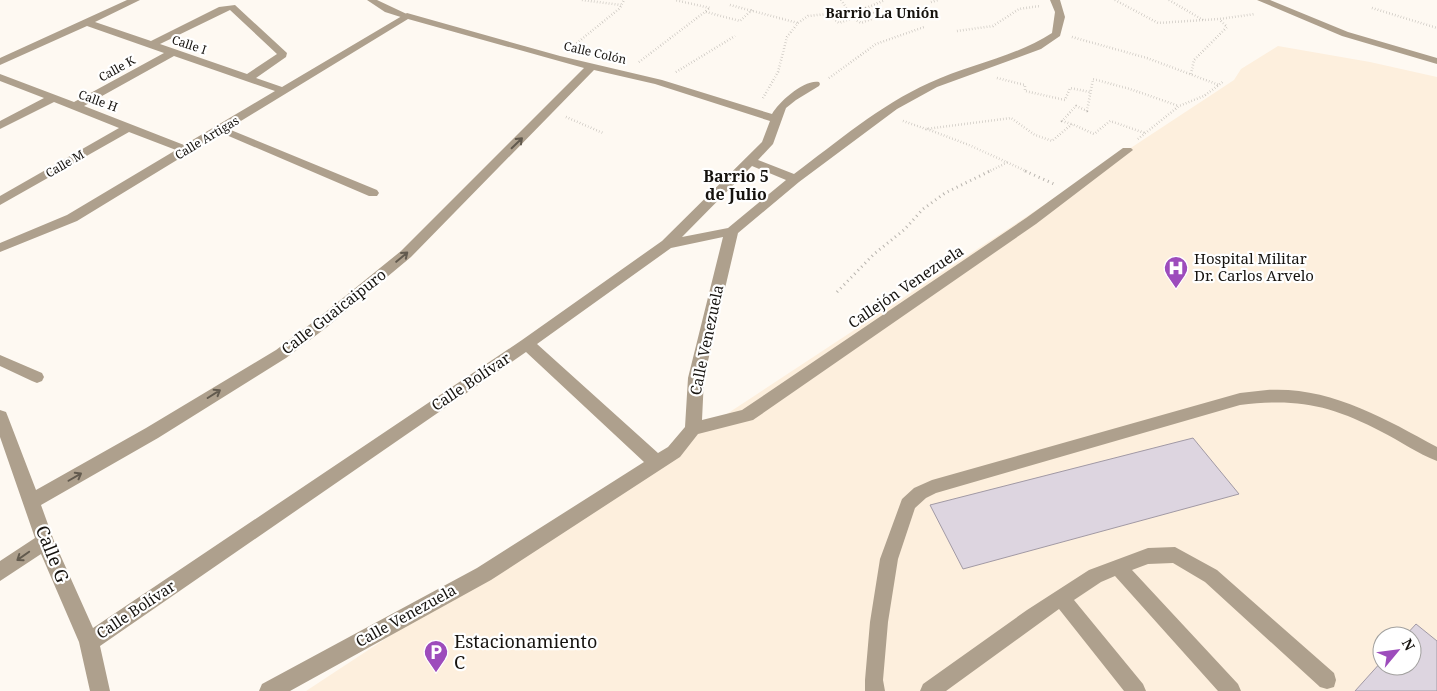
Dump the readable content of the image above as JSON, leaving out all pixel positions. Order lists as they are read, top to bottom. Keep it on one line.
{"streets":{"street":["Calle I","Calle Colón","Calle K","Calle H","Calle Artigas","Calle M","Callejón Venezuela","Calle Guaicaipuro","Calle Venezuela","Calle Bolívar","Calle G"]},"crossings":[["Calle I","Calle K"],["Calle I","Calle Artigas"],["Calle Colón","Calle Artigas"],["Calle Colón","Calle Guaicaipuro"],["Calle Colón","Calle Bolívar"],["Calle K","Calle H"],["Calle H","Calle Artigas"],["Calle H","Calle M"],["Callejón Venezuela","Calle Venezuela"],["Calle Guaicaipuro","Calle G"],["Calle Bolívar","Calle G"]],"one_way":["Calle Guaicaipuro"],"districts":["Barrio La Unión","Barrio 5 de Julio"],"places":{"hospital":["Hospital Militar Dr. Carlos Arvelo"],"parking":["Estacionamiento C"]},"north":"top right"}
